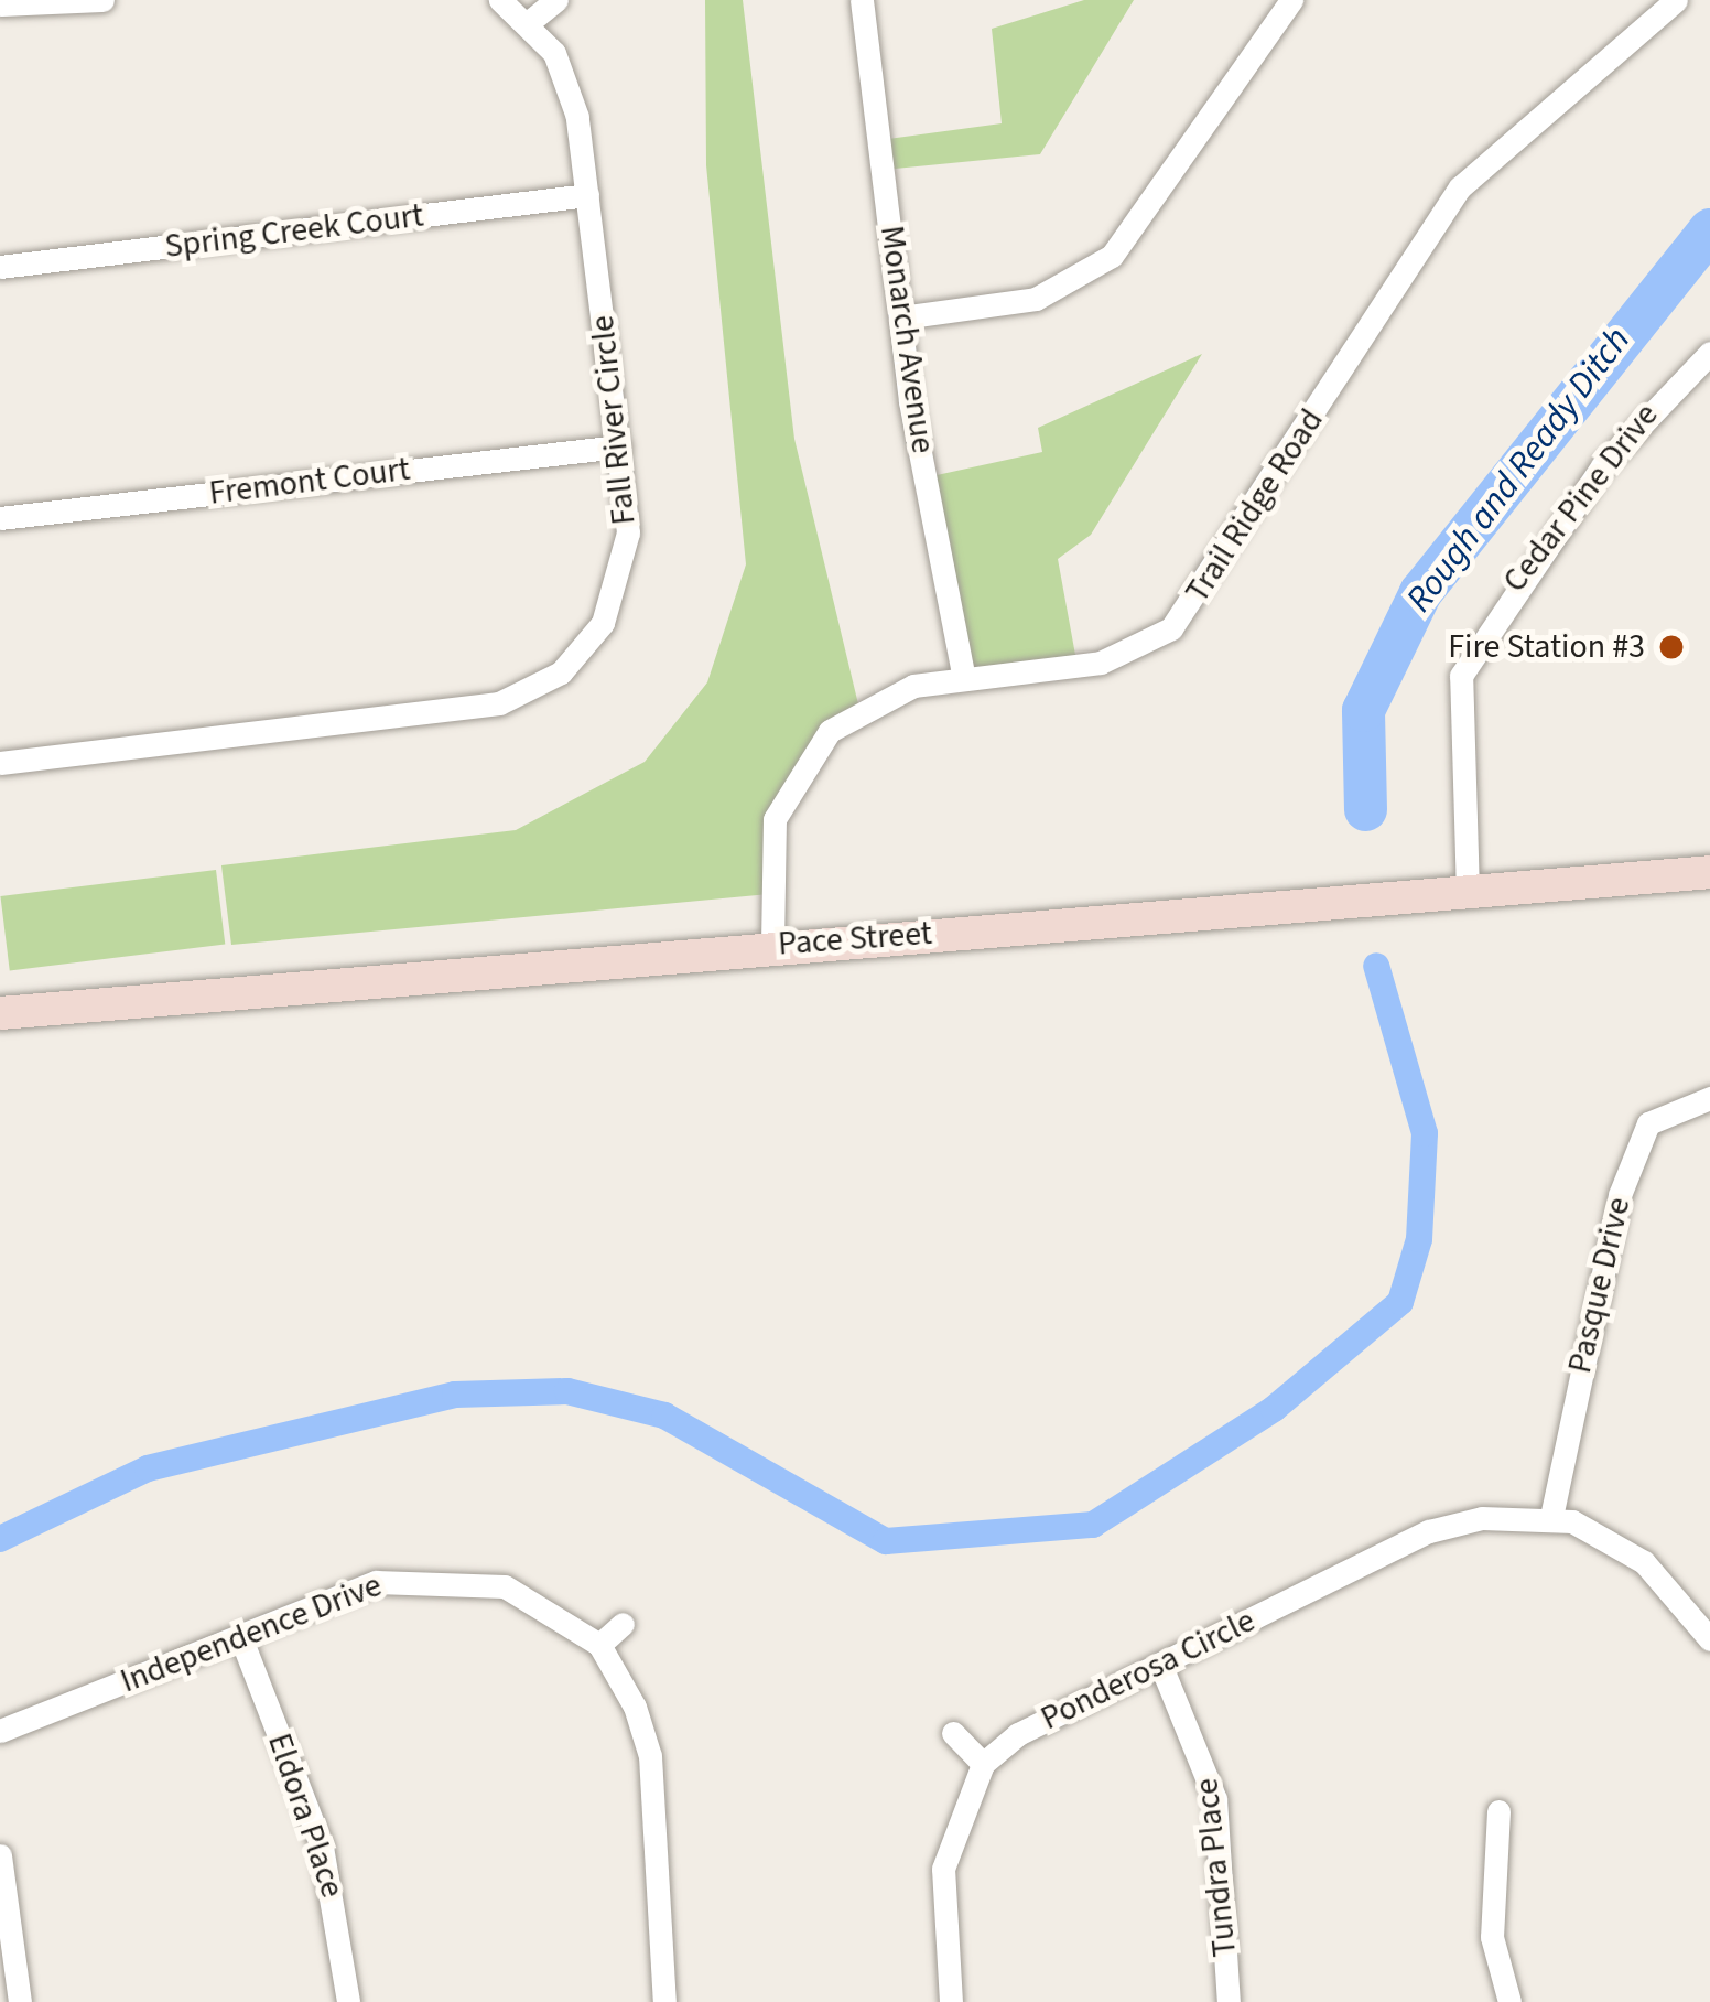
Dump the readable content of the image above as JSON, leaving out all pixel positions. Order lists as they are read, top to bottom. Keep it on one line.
{"streets":{"main road":["Pace Street"],"street":["Spring Creek Court","Monarch Avenue","Fall River Circle","Fremont Court","Cedar Pine Drive","Trail Ridge Road","Pasque Drive","Independence Drive","Ponderosa Circle","Eldora Place","Tundra Place"]},"crossings":[["Spring Creek Court","Fall River Circle"],["Monarch Avenue","Trail Ridge Road"],["Fall River Circle","Fremont Court"],["Cedar Pine Drive","Pace Street"],["Trail Ridge Road","Pace Street"],["Pasque Drive","Ponderosa Circle"],["Independence Drive","Eldora Place"],["Ponderosa Circle","Tundra Place"]],"water":["Rough and Ready Ditch"],"places":["Fire Station #3"]}
